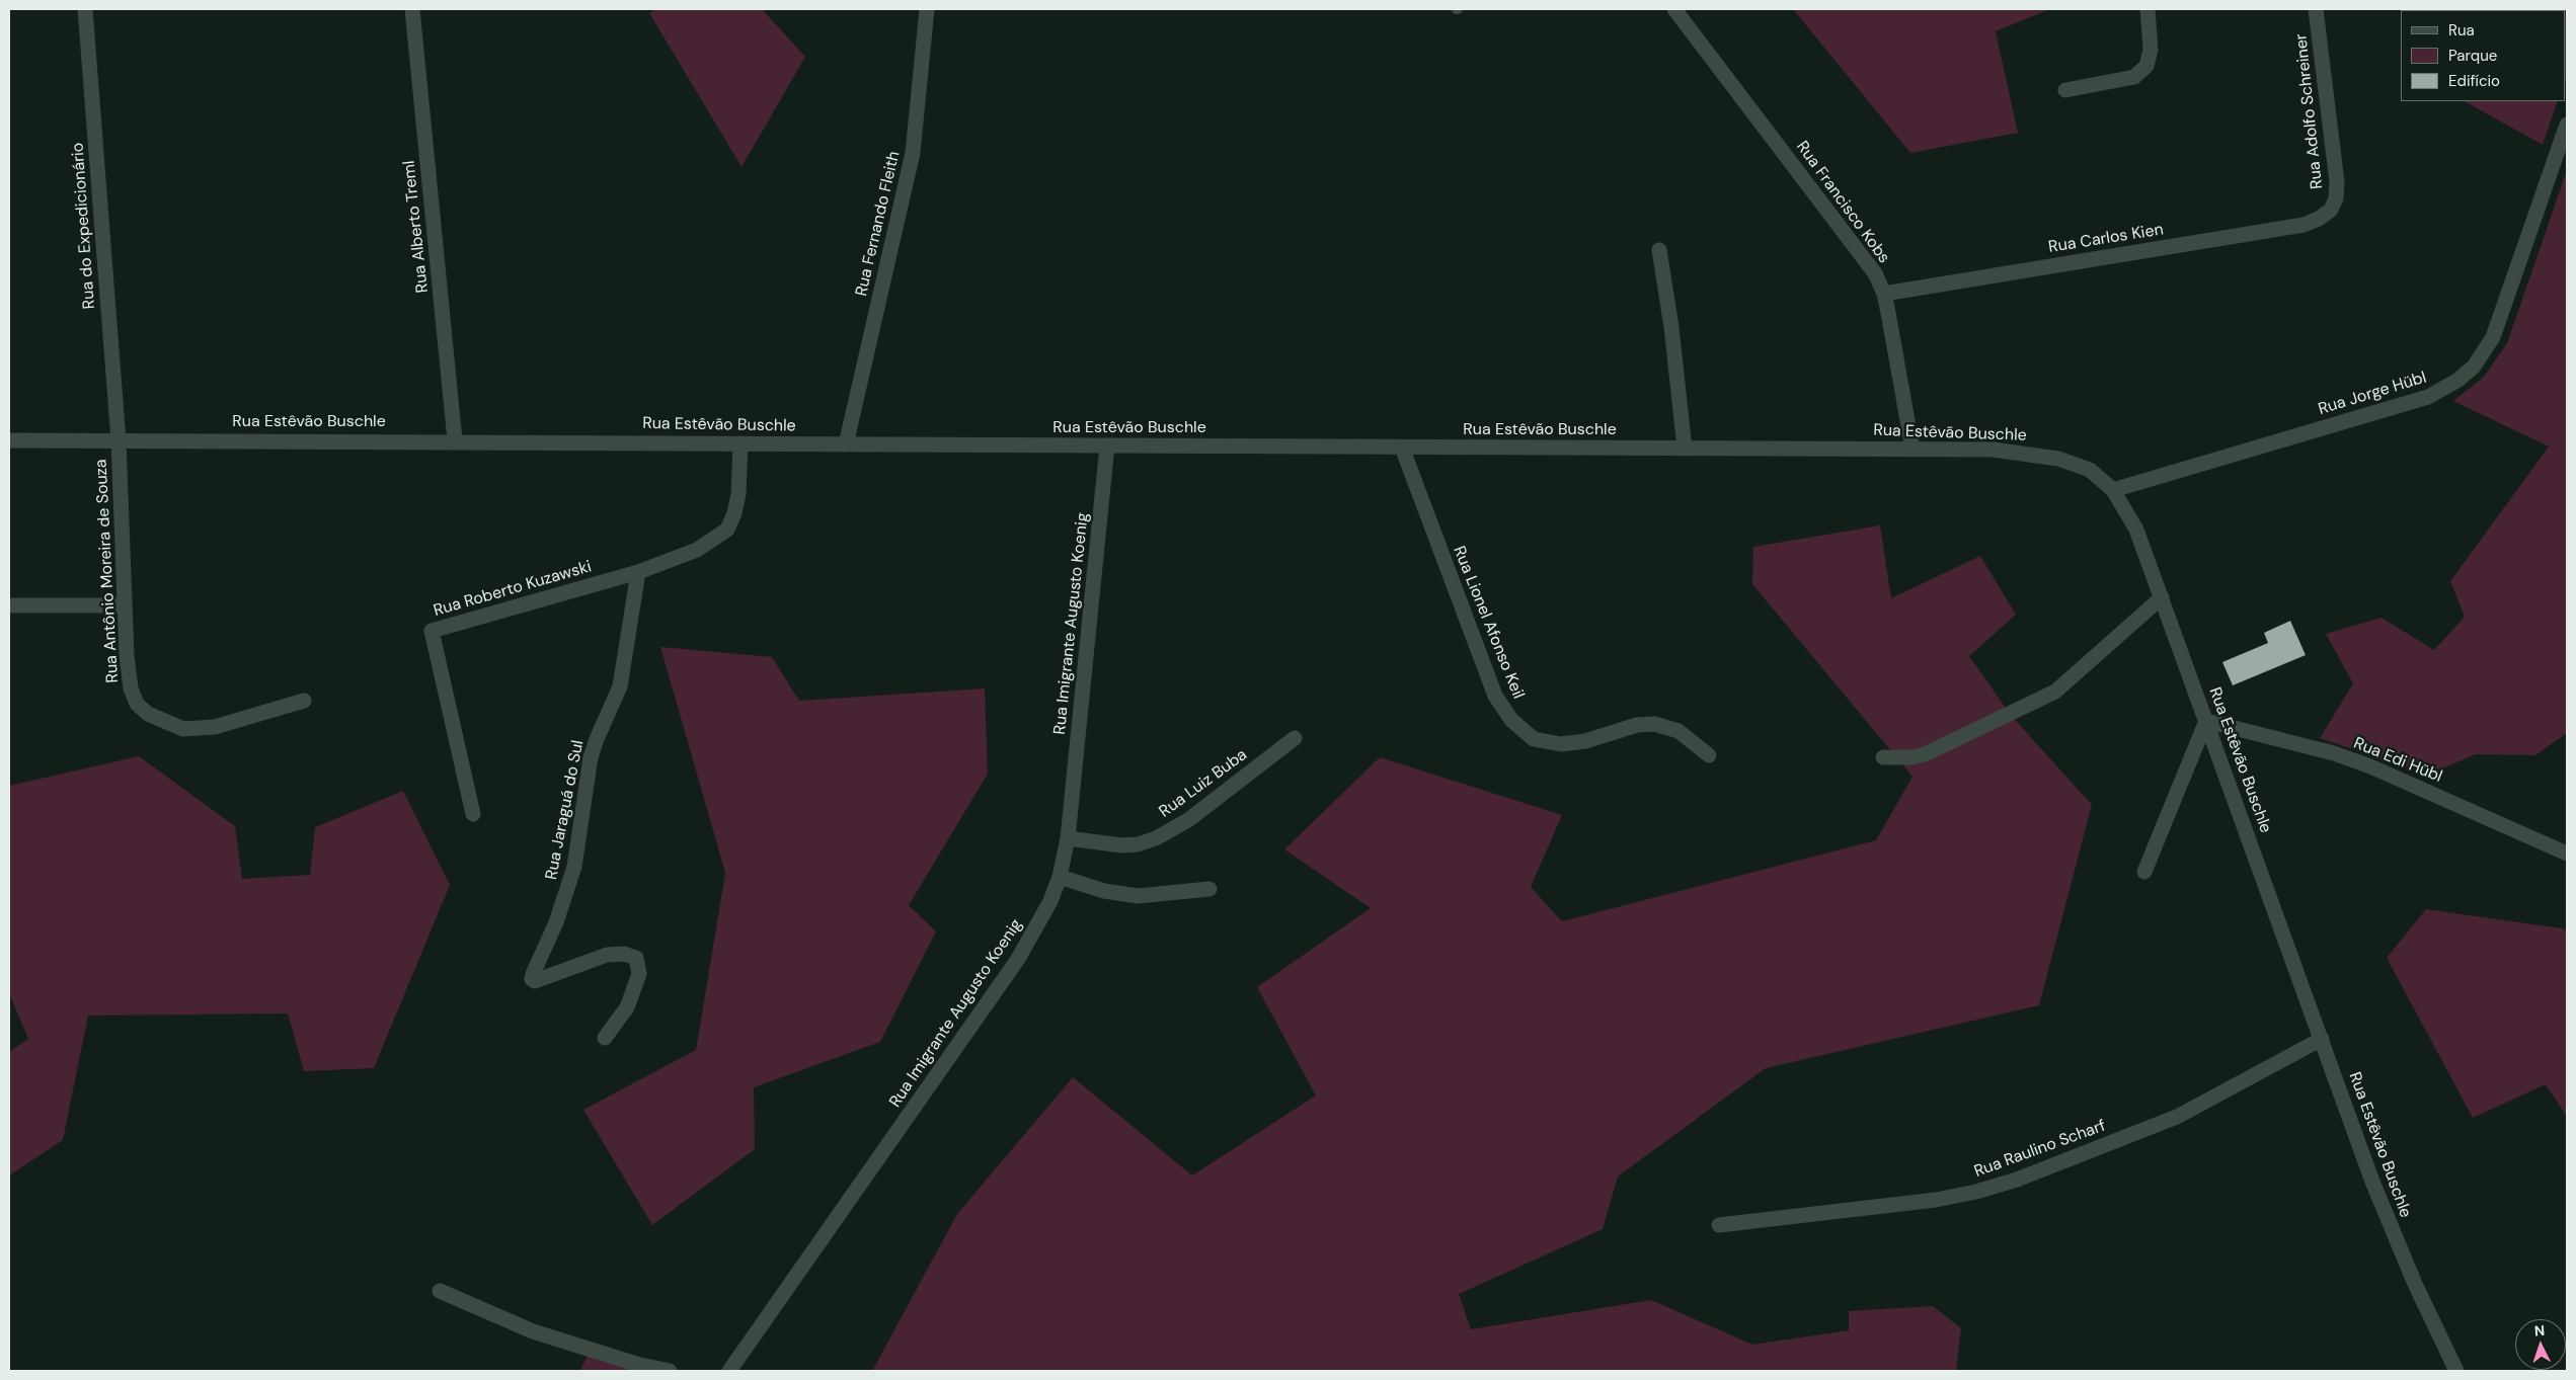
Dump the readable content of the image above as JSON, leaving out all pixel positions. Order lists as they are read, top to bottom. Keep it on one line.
{"streets":{"street":["Rua Adolfo Schreiner","Rua Francisco Kobs","Rua Fernando Fleith","Rua do Expedicionário","Rua Alberto Treml","Rua Carlos Kien","Rua Jorge Hübl","Rua Estêvão Buschle","Rua Antônio Moreira de Souza","Rua Roberto Kuzawski","Rua Lionel Afonso Keil","Rua Imigrante Augusto Koenig","Rua Edi Hübl","Rua Luiz Buba","Rua Jaraguá do Sul","Rua Raulino Scharf"]},"crossings":[["Rua Adolfo Schreiner","Rua Carlos Kien"],["Rua Francisco Kobs","Rua Carlos Kien"],["Rua Francisco Kobs","Rua Estêvão Buschle"],["Rua Fernando Fleith","Rua Estêvão Buschle"],["Rua do Expedicionário","Rua Estêvão Buschle"],["Rua do Expedicionário","Rua Antônio Moreira de Souza"],["Rua Alberto Treml","Rua Estêvão Buschle"],["Rua Jorge Hübl","Rua Estêvão Buschle"],["Rua Estêvão Buschle","Rua Antônio Moreira de Souza"],["Rua Estêvão Buschle","Rua Lionel Afonso Keil"],["Rua Estêvão Buschle","Rua Imigrante Augusto Koenig"],["Rua Estêvão Buschle","Rua Edi Hübl"],["Rua Estêvão Buschle","Rua Raulino Scharf"],["Rua Roberto Kuzawski","Rua Jaraguá do Sul"],["Rua Imigrante Augusto Koenig","Rua Luiz Buba"]],"legend":["Rua","Parque","Edifício"],"north":"top"}
